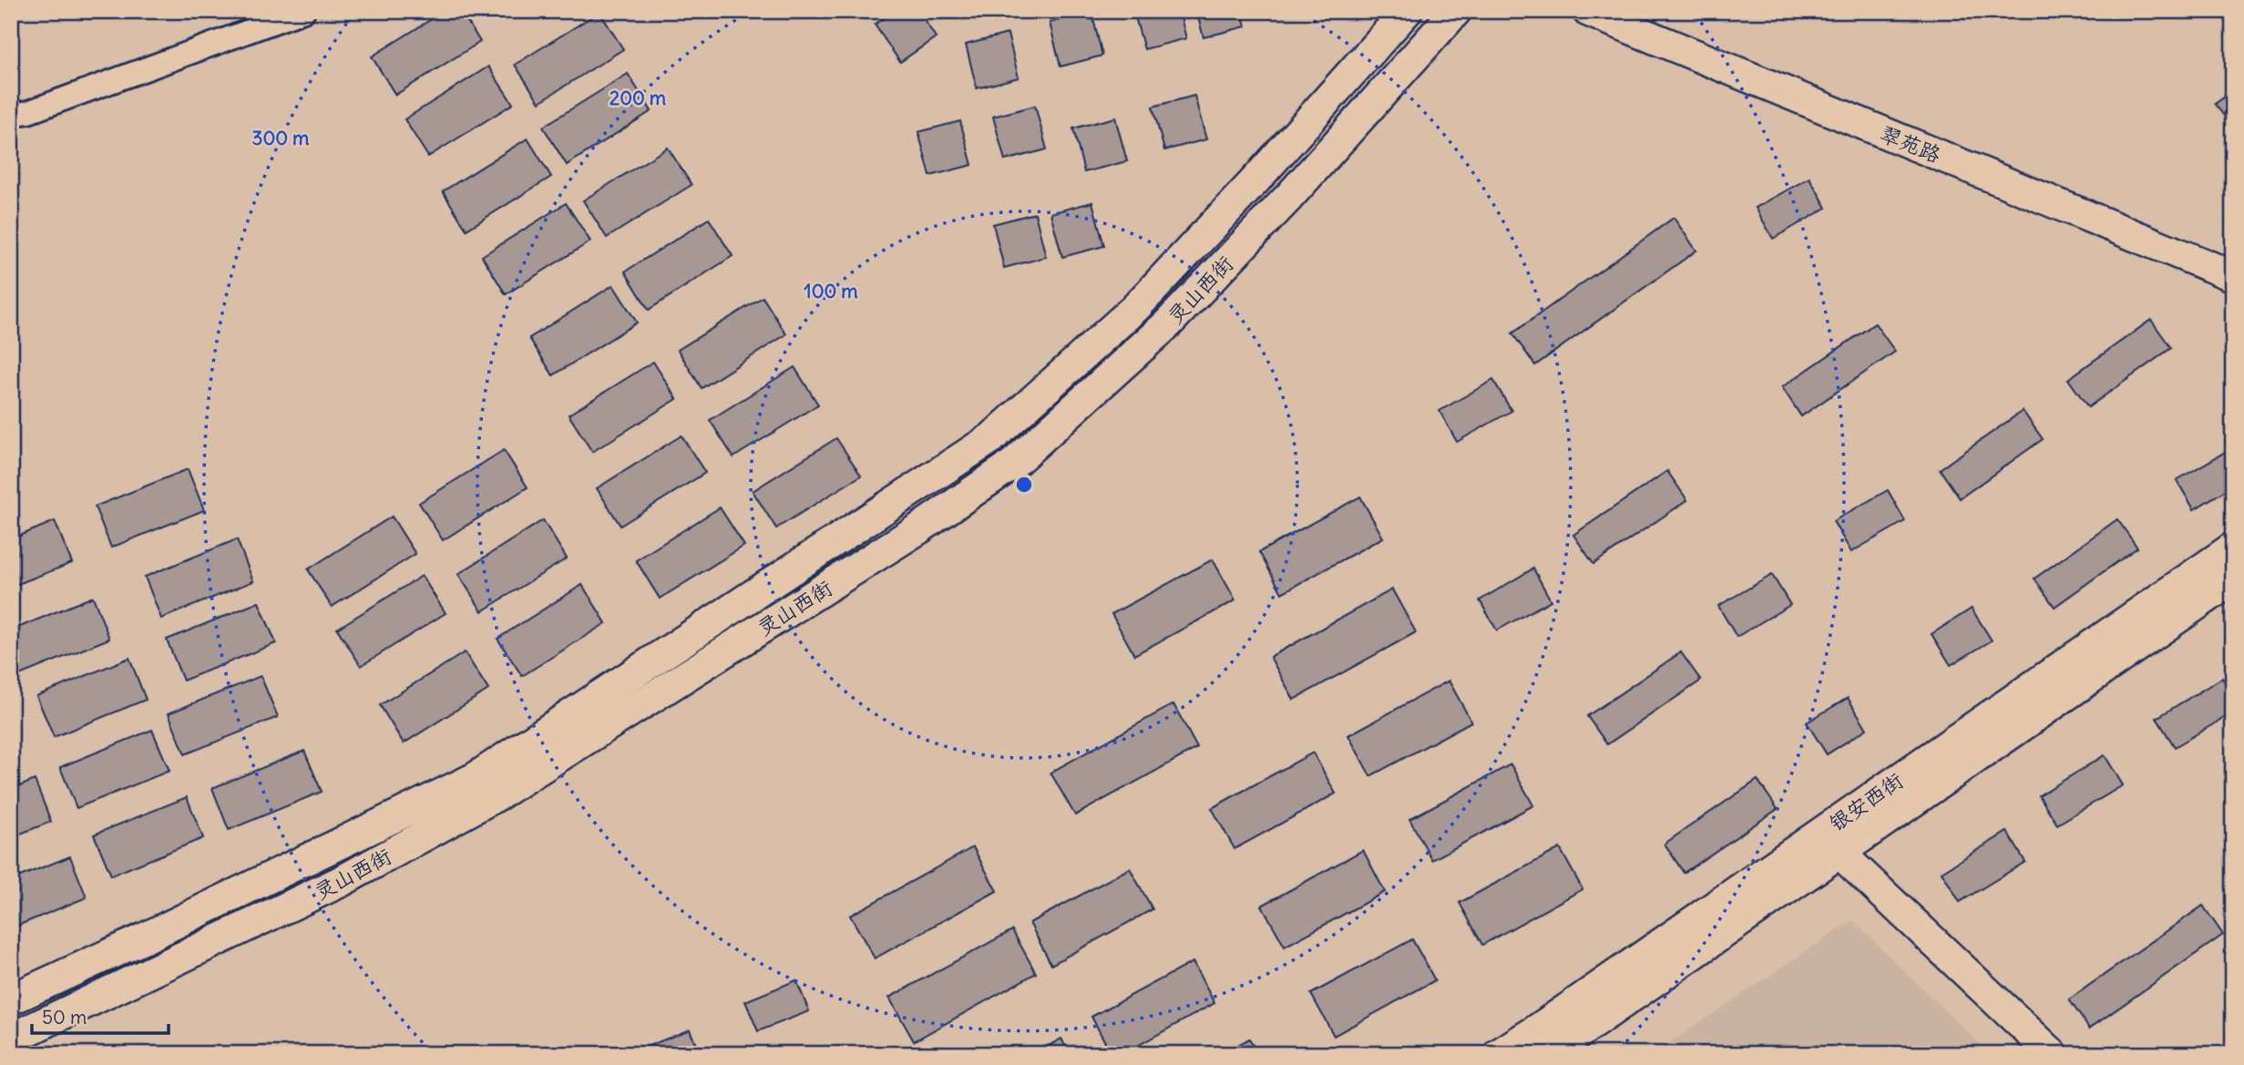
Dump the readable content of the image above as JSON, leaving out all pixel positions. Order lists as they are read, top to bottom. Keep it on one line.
{"streets":{"main road":["翠苑路","灵山西街","银安西街"]},"scale_bar":"50 m","rings":["200 m","300 m","100 m"]}
